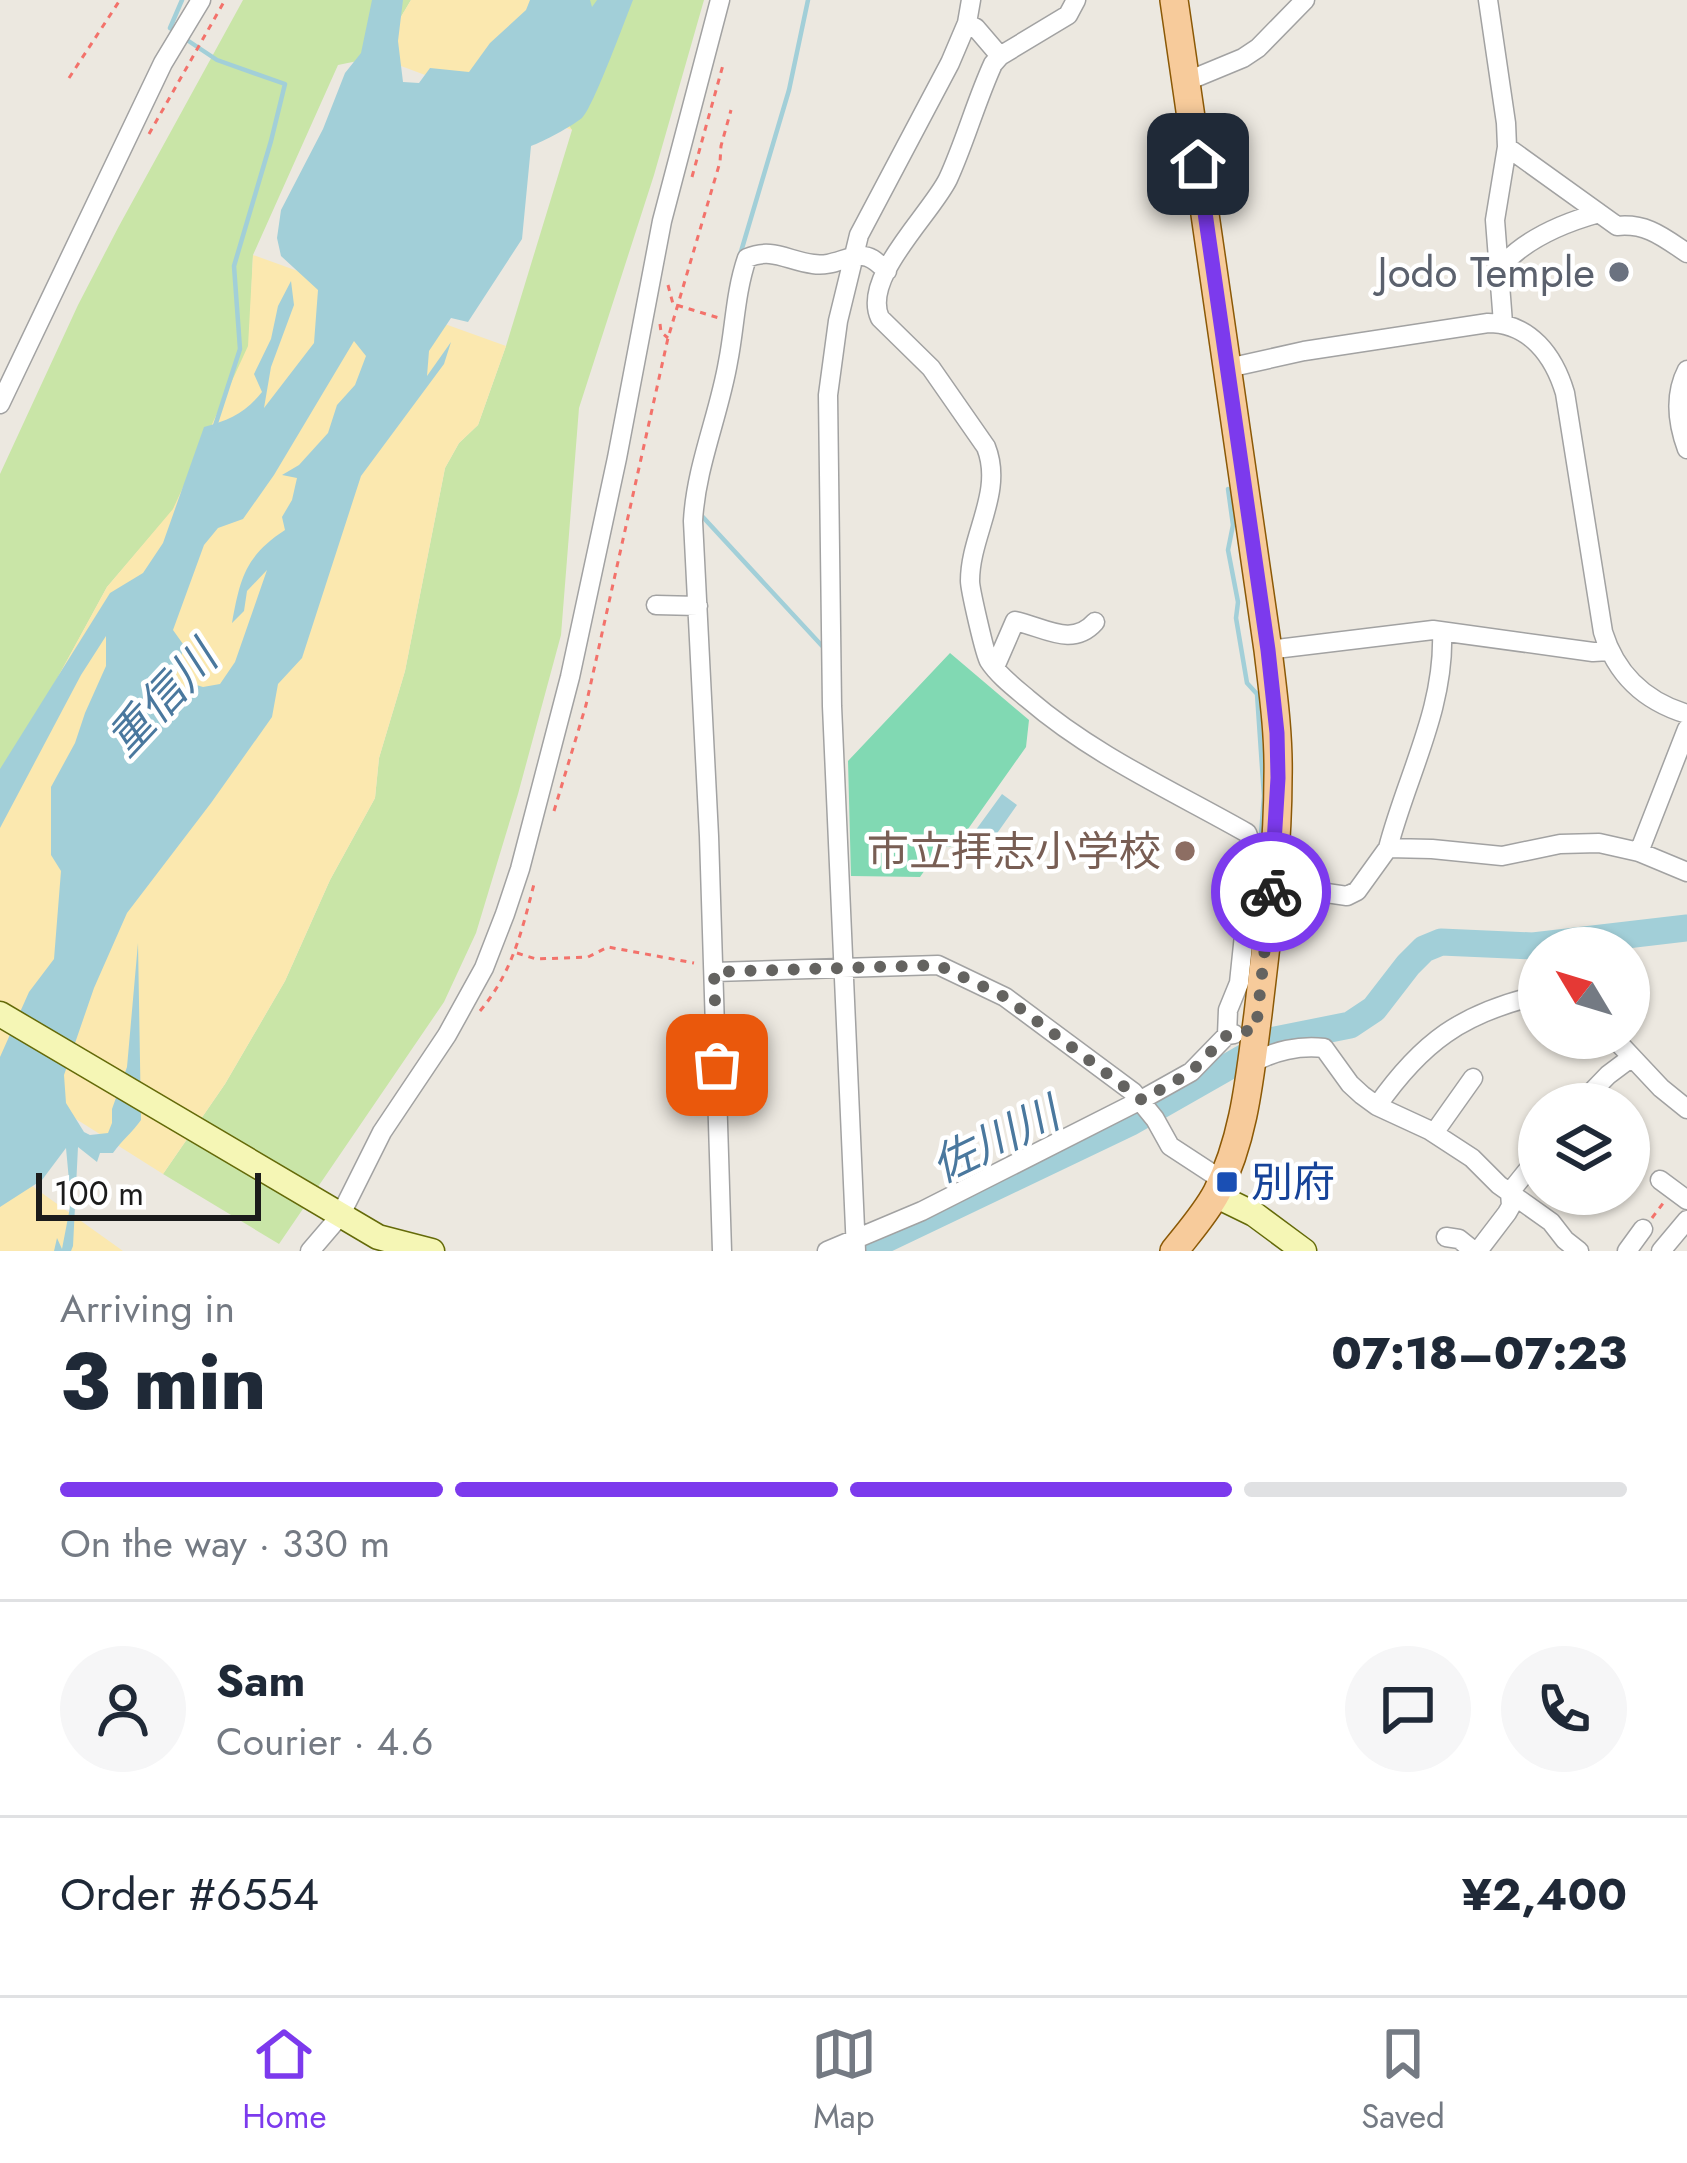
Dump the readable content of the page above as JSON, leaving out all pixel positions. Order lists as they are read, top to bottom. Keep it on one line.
{"water":["重信川","佐川川"],"places":{"other":["Jodo Temple","市立拝志小学校"],"transit":["別府"]},"scale_bar":"100 m","north":"top left","page":{"scale":"100 m","heading":["3 min","Arriving in","07:18–07:23"],"panel":["Sam","Courier · 4.6","Order #6554","¥2,400"],"bar":"On the way · 330 m","tabs":["Home","Map","Saved"]}}
